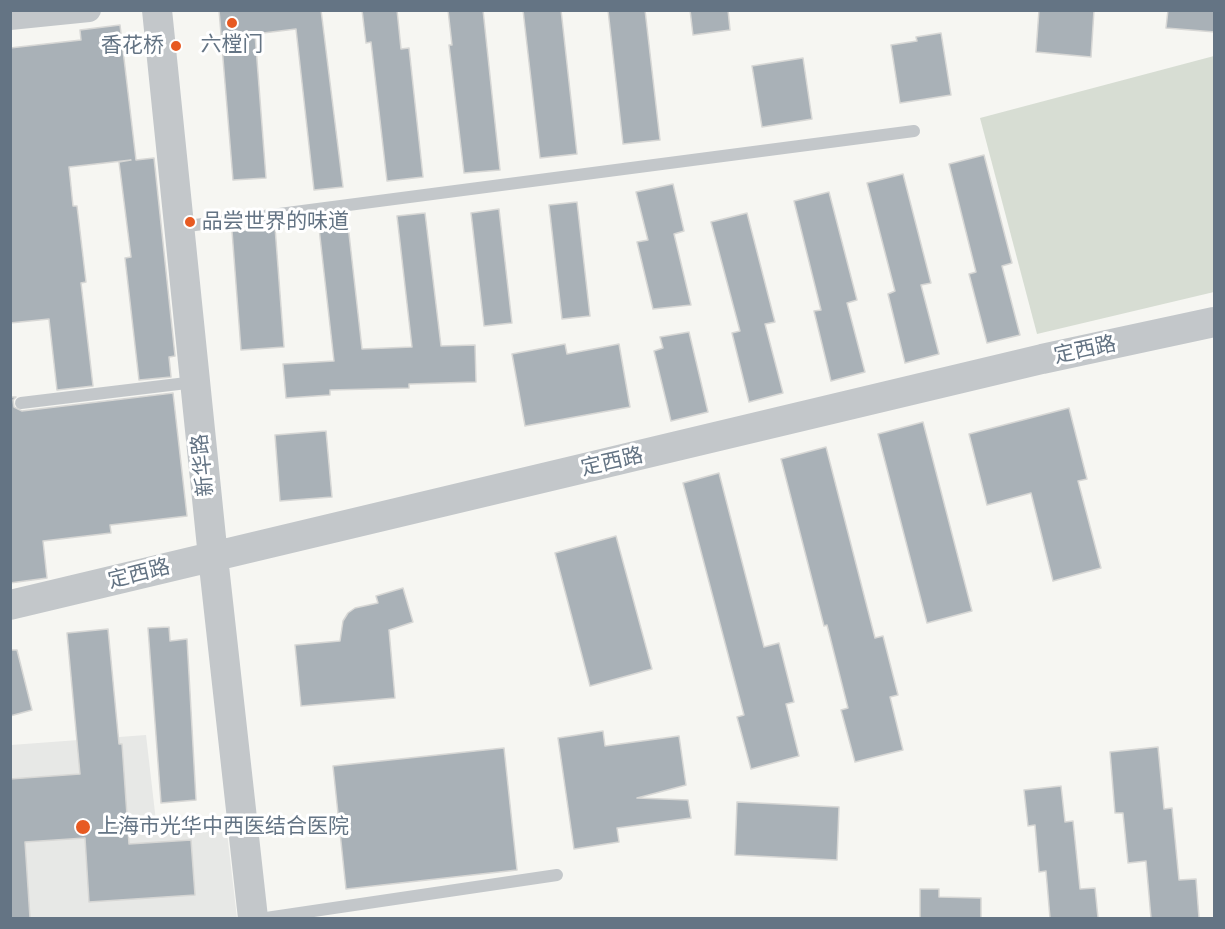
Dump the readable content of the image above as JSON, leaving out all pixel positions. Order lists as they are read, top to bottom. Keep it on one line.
{"streets":{"street":["定西路","新华路"]},"crossings":[["定西路","新华路"]],"places":["六樘门","香花桥","品尝世界的味道","上海市光华中西医结合医院"]}
